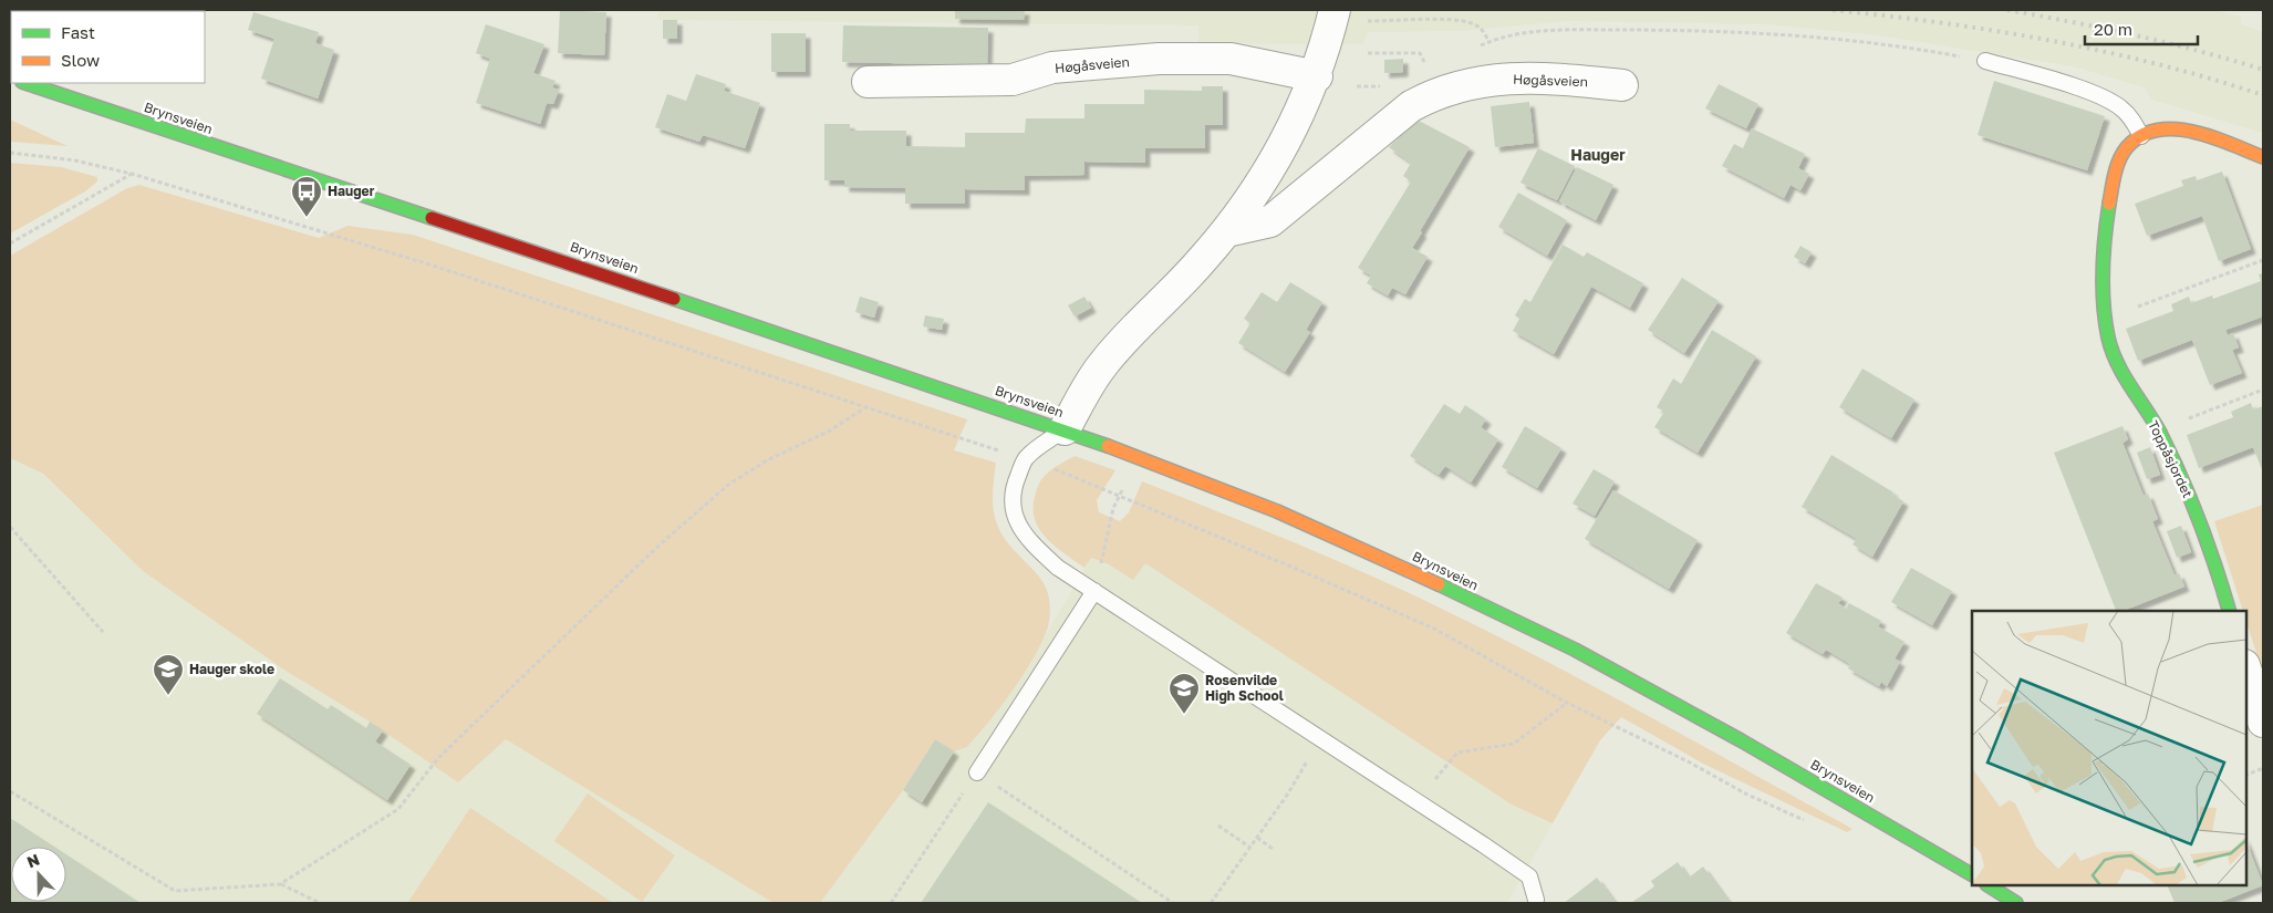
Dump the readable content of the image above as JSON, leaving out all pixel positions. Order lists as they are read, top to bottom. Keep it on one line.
{"streets":{"main road":["Brynsveien","Toppåsjordet"],"street":["Høgåsveien"]},"districts":["Hauger"],"places":{"bus stop":["Hauger"],"school or university":["Hauger skole","Rosenvilde High School"]},"legend":["Fast","Slow"],"scale_bar":"20 m","north":"top"}
